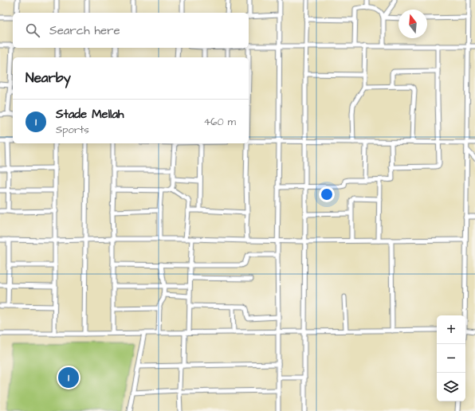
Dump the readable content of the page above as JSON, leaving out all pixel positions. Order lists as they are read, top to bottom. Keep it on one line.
{"north":"top","page":{"search":"Search here","heading":"Nearby","list":[{"mark":"1","name":"Stade Mellah","note":"Sports","value":"460 m"}],"map_buttons":["+","−"],"pins":"1"}}
